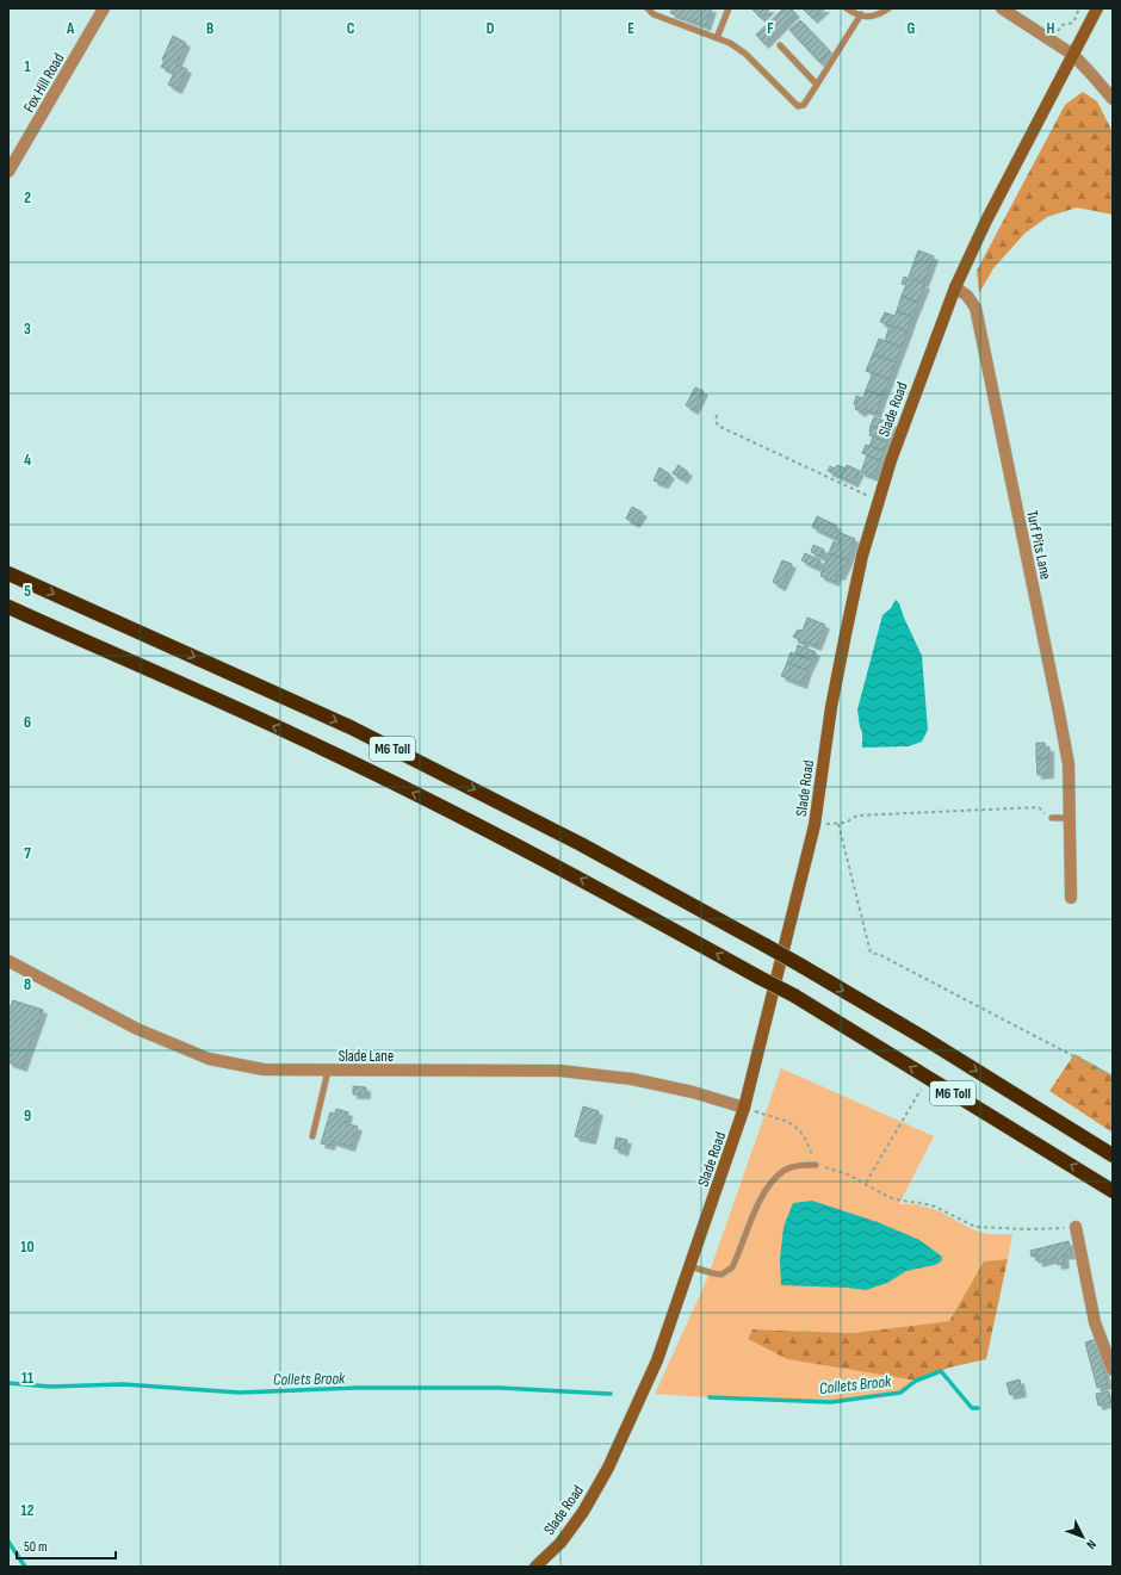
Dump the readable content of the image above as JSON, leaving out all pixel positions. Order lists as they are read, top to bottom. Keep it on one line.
{"streets":{"highway":["M6 Toll"],"main road":["Slade Road"],"street":["Fox Hill Road","Turf Pits Lane","Slade Lane"]},"crossings":[["Slade Road","Turf Pits Lane"],["Slade Road","Slade Lane"]],"water":["Collets Brook"],"scale_bar":"50 m","north":"bottom right","grid":{"columns":["A","B","C","D","E","F","G","H"],"rows":["1","2","3","4","5","6","7","8","9","10","11","12"]}}
